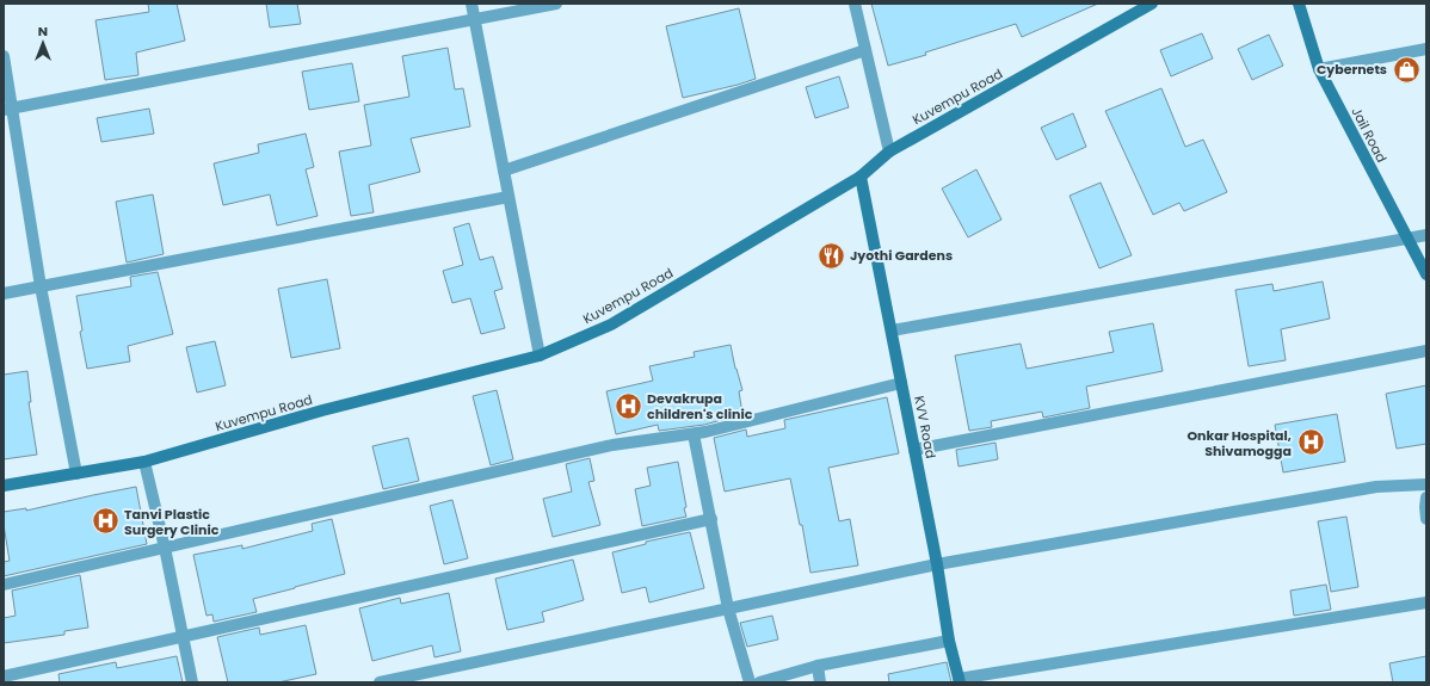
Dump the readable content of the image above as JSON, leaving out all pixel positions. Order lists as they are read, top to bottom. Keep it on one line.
{"streets":{"main road":["Kuvempu Road","Jail Road","KVV Road"]},"crossings":[["Kuvempu Road","KVV Road"]],"places":{"shop":["Cybernets"],"restaurant":["Jyothi Gardens"],"hospital":["Devakrupa children's clinic","Onkar Hospital, Shivamogga","Tanvi Plastic Surgery Clinic"]},"north":"top"}
